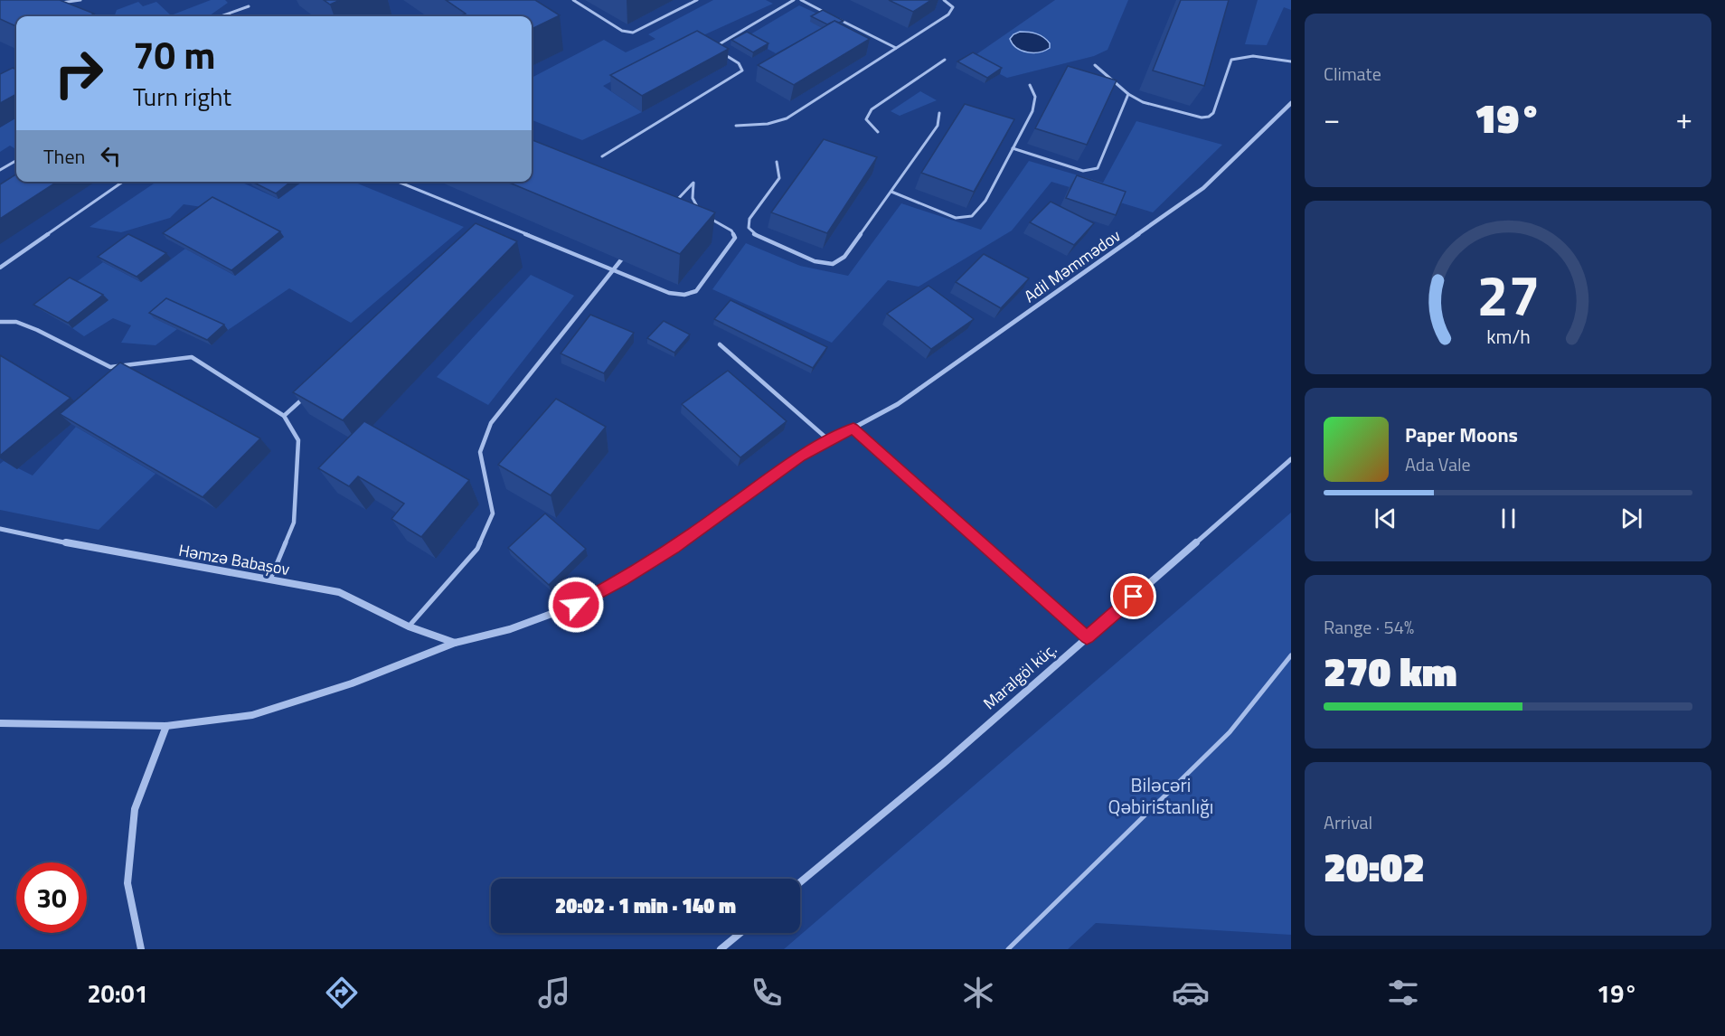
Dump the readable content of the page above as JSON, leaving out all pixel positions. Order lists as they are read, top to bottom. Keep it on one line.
{"streets":{"street":["Adil Məmmədov","Həmzə Babaşov","Maralgöl küç."]},"parks":["Biləcəri Qəbiristanlığı"],"page":{"tile":["Climate",["Range · 54%","270 km"],["Arrival","20:02"]],"turn":["70 m","Turn right"],"heat":["−","19°","+"],"then":"Then","song":["Paper Moons","Ada Vale"],"limit":"30","trip":"20:02 · 1 min · 140 m","tabs":["20:01","19°"],"gauge":["27","km/h"]}}
